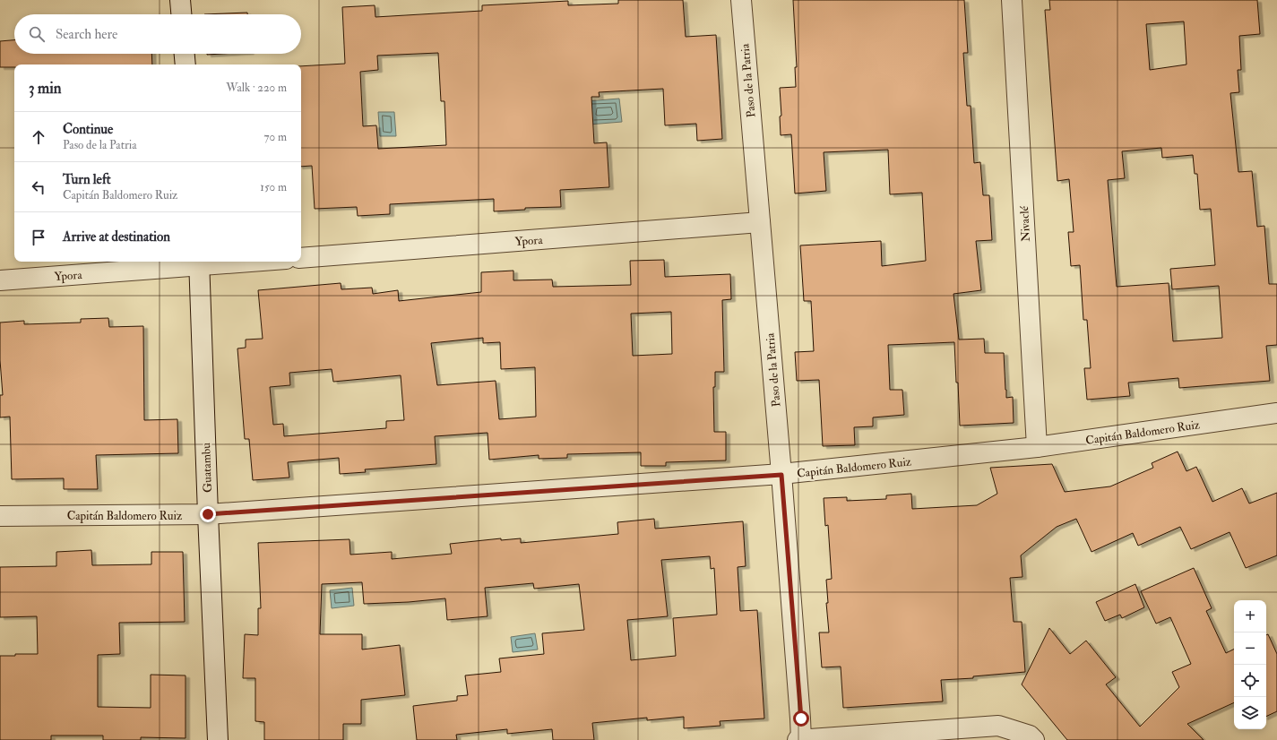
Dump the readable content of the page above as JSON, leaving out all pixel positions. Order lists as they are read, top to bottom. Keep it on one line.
{"streets":{"street":["Paso de la Patria","Nivaclé","Ypora","Capitán Baldomero Ruiz","Guatambu"]},"crossings":[["Paso de la Patria","Ypora"],["Paso de la Patria","Capitán Baldomero Ruiz"],["Nivaclé","Capitán Baldomero Ruiz"],["Ypora","Guatambu"],["Capitán Baldomero Ruiz","Guatambu"]],"page":{"search":"Search here","heading":["3 min","Walk · 220 m"],"list":[["Continue","Paso de la Patria","70 m"],["Turn left","Capitán Baldomero Ruiz","150 m"],"Arrive at destination"],"map_buttons":["+","−"]}}
